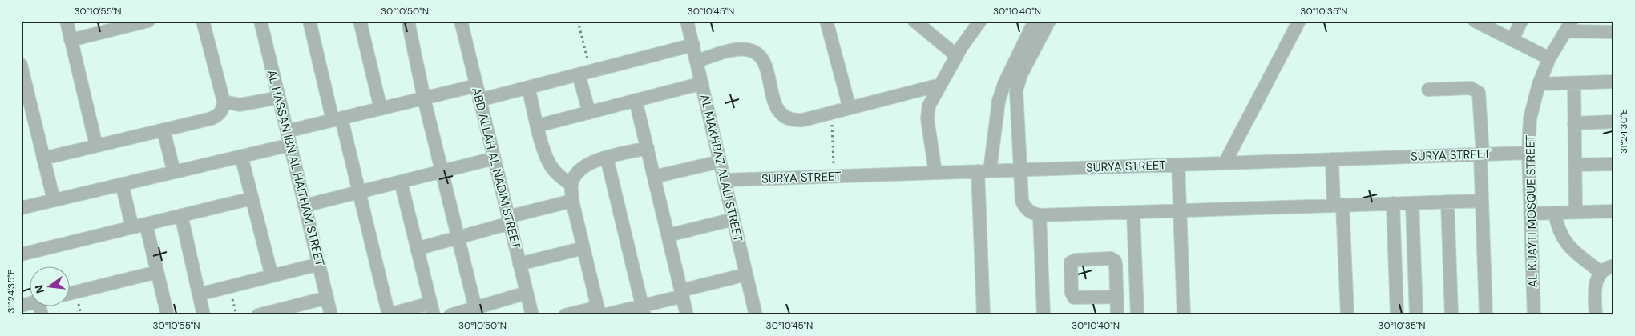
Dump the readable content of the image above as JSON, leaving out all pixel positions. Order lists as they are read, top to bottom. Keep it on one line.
{"streets":{"street":["SURYA STREET","AL HASSAN IBN AL HAITHAM STREET","ABD ALLAH AL NADIM STREET","AL MAKHBAZ ALALI STREET","AL KUAYTI MOSQUE STREET"]},"crossings":[["SURYA STREET","AL MAKHBAZ ALALI STREET"],["SURYA STREET","AL KUAYTI MOSQUE STREET"]],"north":"left","coordinates":["30°10'55\"N","30°10'50\"N","30°10'45\"N","30°10'40\"N","30°10'35\"N","31°24'30\"E","31°24'35\"E"]}
